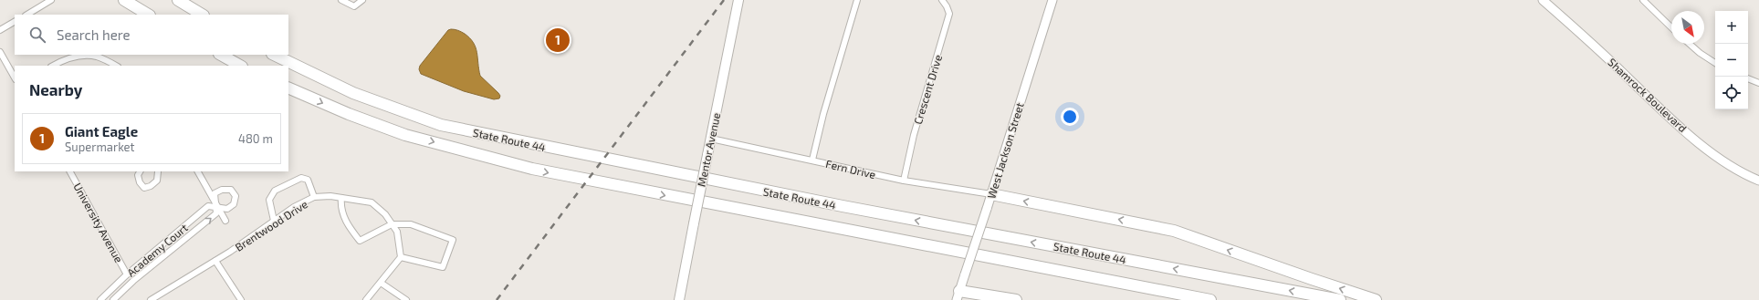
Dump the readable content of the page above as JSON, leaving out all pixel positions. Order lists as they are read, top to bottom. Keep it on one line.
{"streets":{"highway":["State Route 44"],"main road":["Mentor Avenue"],"street":["Crescent Drive","Shamrock Boulevard","West Jackson Street","Fern Drive","University Avenue","Brentwood Drive","Academy Court"]},"crossings":[["Crescent Drive","Fern Drive"],["Mentor Avenue","Fern Drive"],["West Jackson Street","Fern Drive"],["University Avenue","Academy Court"]],"north":"bottom right","page":{"map_buttons":["+","−"],"search":"Search here","pins":"1","heading":"Nearby","list":[{"mark":"1","name":"Giant Eagle","note":"Supermarket","value":"480 m"}]}}
